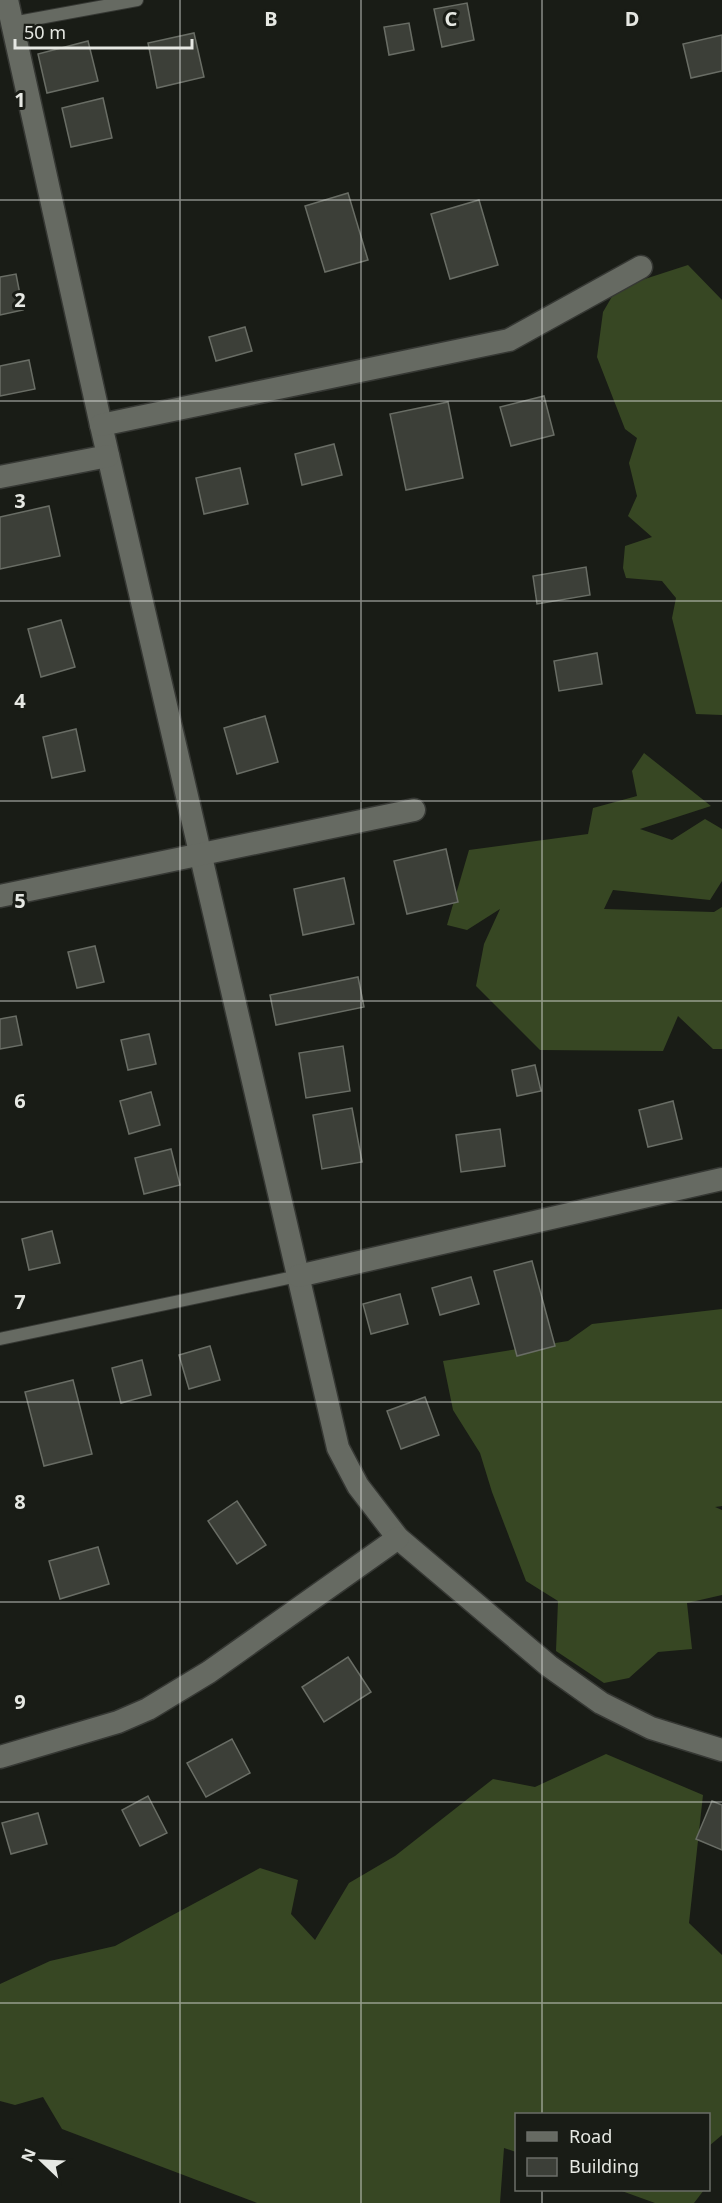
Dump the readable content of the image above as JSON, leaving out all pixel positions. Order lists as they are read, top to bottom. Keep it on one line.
{"legend":["Road","Building"],"scale_bar":"50 m","north":"top left","grid":{"columns":["B","C","D"],"rows":["1","2","3","4","5","6","7","8","9"]}}
